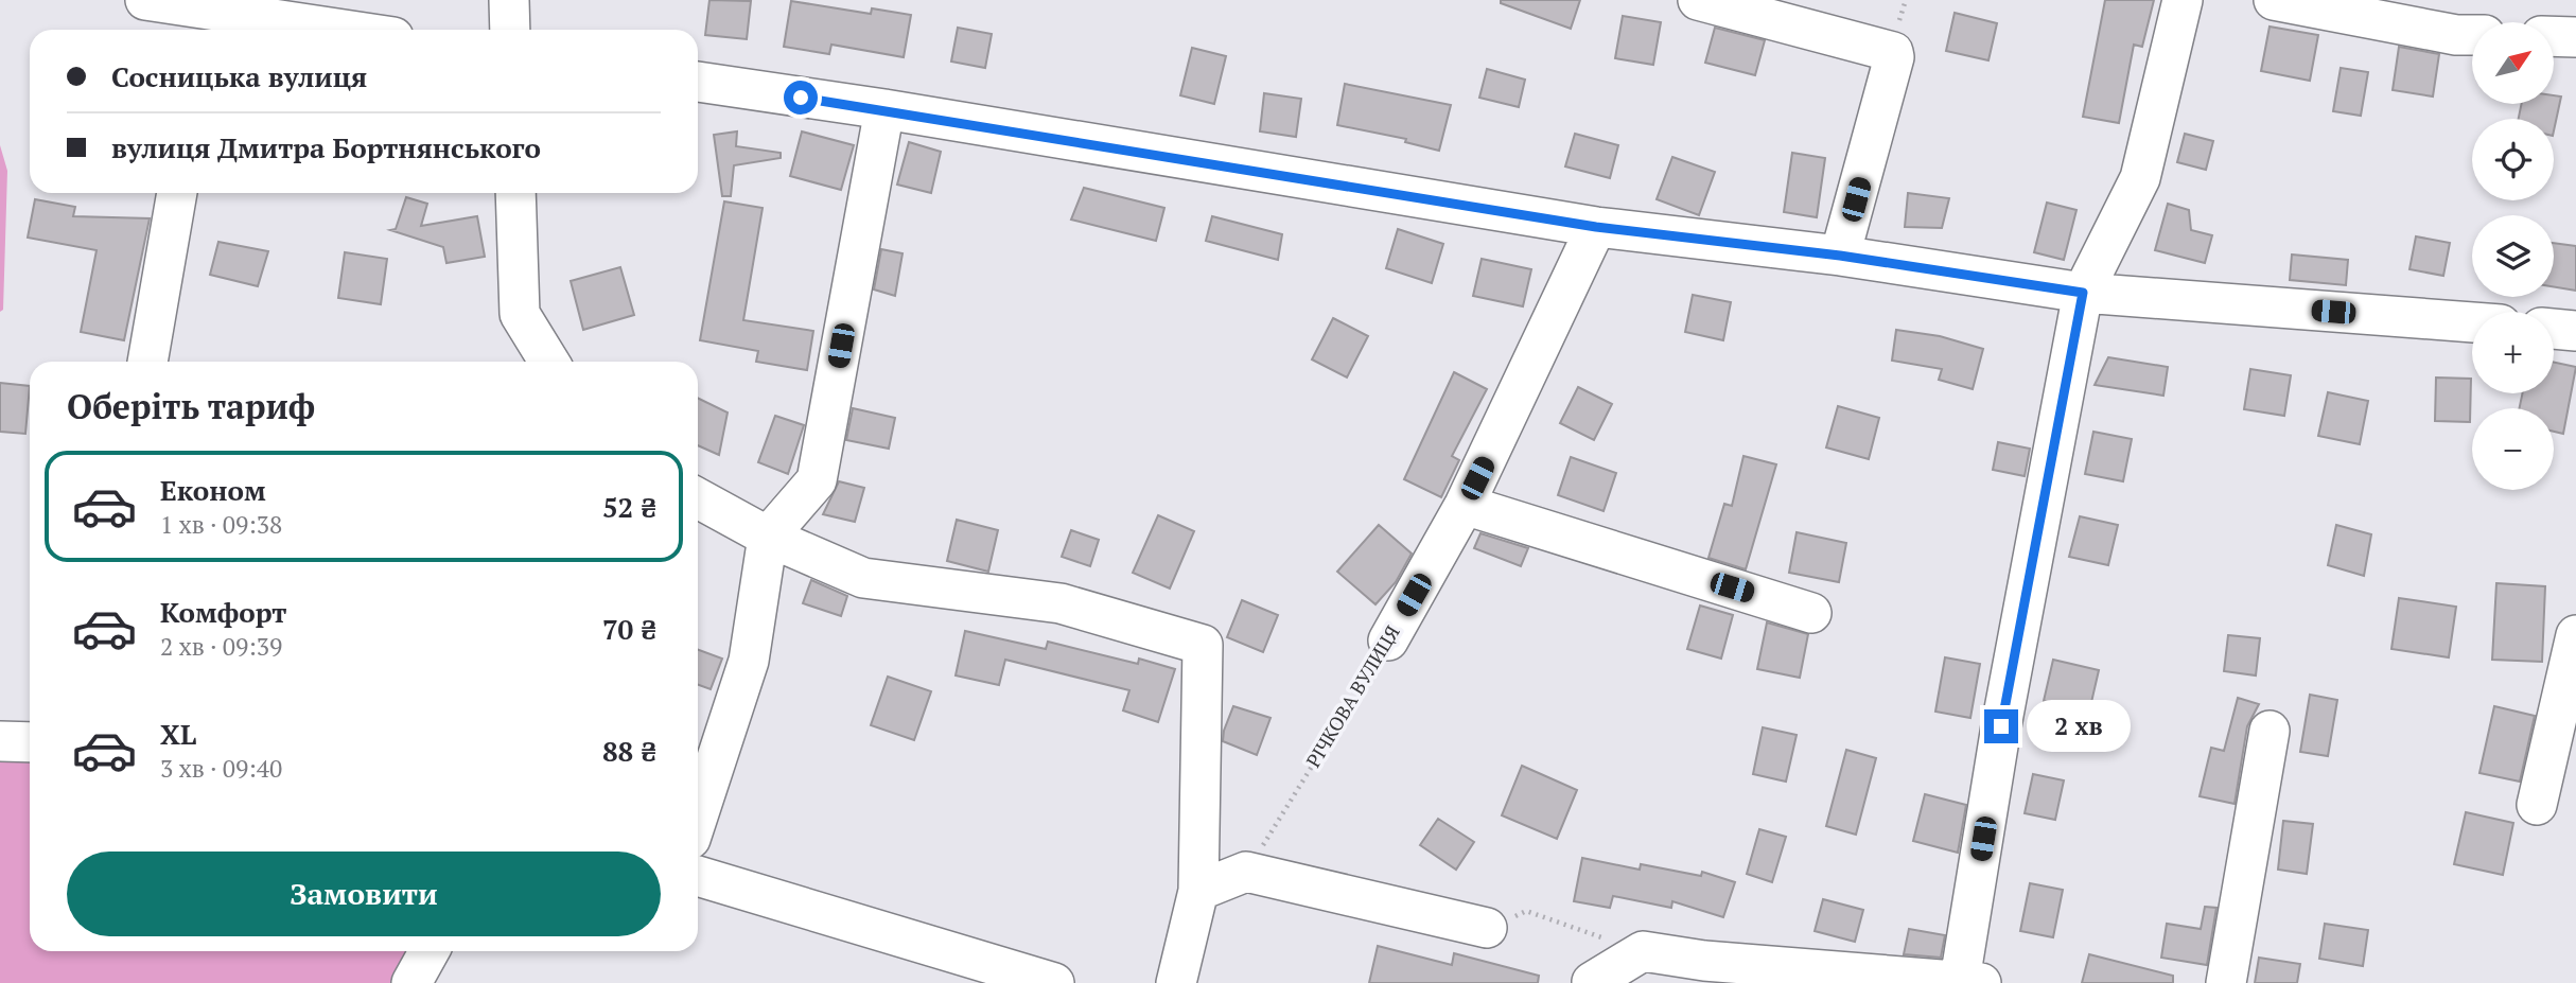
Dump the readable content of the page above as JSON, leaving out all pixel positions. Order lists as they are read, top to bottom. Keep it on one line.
{"streets":{"street":["РІЧКОВА ВУЛИЦЯ"]},"north":"top right","page":{"map_buttons":["+","−"],"banner":["Сосницька вулиця","вулиця Дмитра Бортнянського"],"heading":"Оберіть тариф","list":[{"name":"Економ","note":"1 хв · 09:38","value":"52 ₴"},{"name":"Комфорт","note":"2 хв · 09:39","value":"70 ₴"},{"name":"XL","note":"3 хв · 09:40","value":"88 ₴"}],"bubble":"2 хв","buttons":"Замовити"}}
